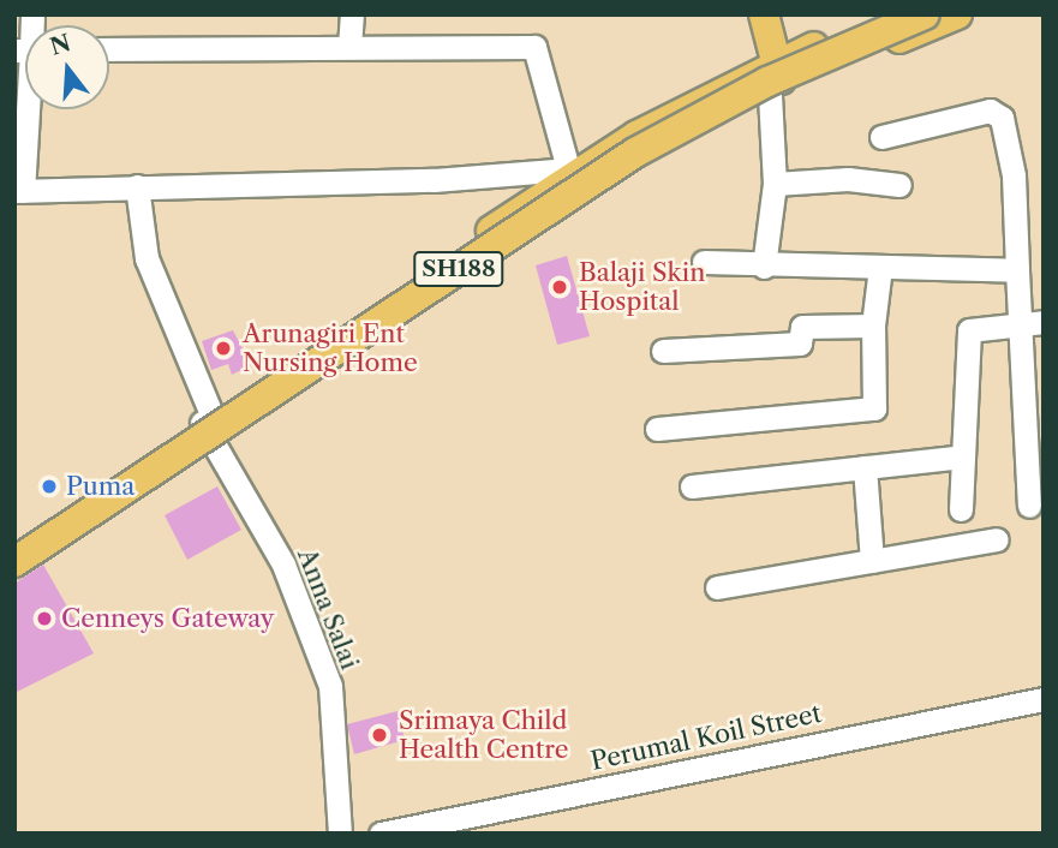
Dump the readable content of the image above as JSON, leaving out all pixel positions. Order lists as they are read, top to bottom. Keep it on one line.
{"streets":{"main road":["SH188"],"street":["Anna Salai","Perumal Koil Street"]},"places":["Balaji Skin Hospital","Arunagiri Ent Nursing Home","Puma","Cenneys Gateway","Srimaya Child Health Centre"],"north":"top"}
